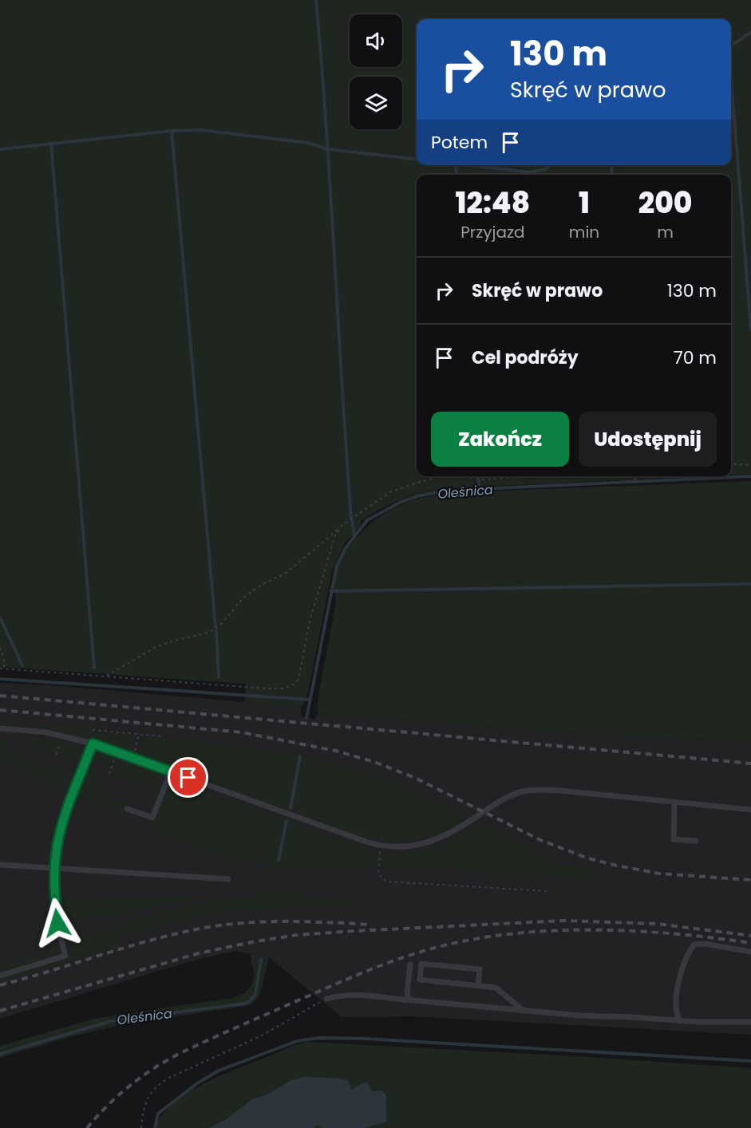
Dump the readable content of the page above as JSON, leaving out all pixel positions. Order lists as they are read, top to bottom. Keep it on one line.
{"water":["Oleśnica"],"page":{"turn":["130 m","Skręć w prawo"],"then":"Potem","eta":["12:48","Przyjazd","1","min","200","m"],"list":[{"name":"Skręć w prawo","value":"130 m"},{"name":"Cel podróży","value":"70 m"}],"buttons":["Zakończ","Udostępnij"]}}
